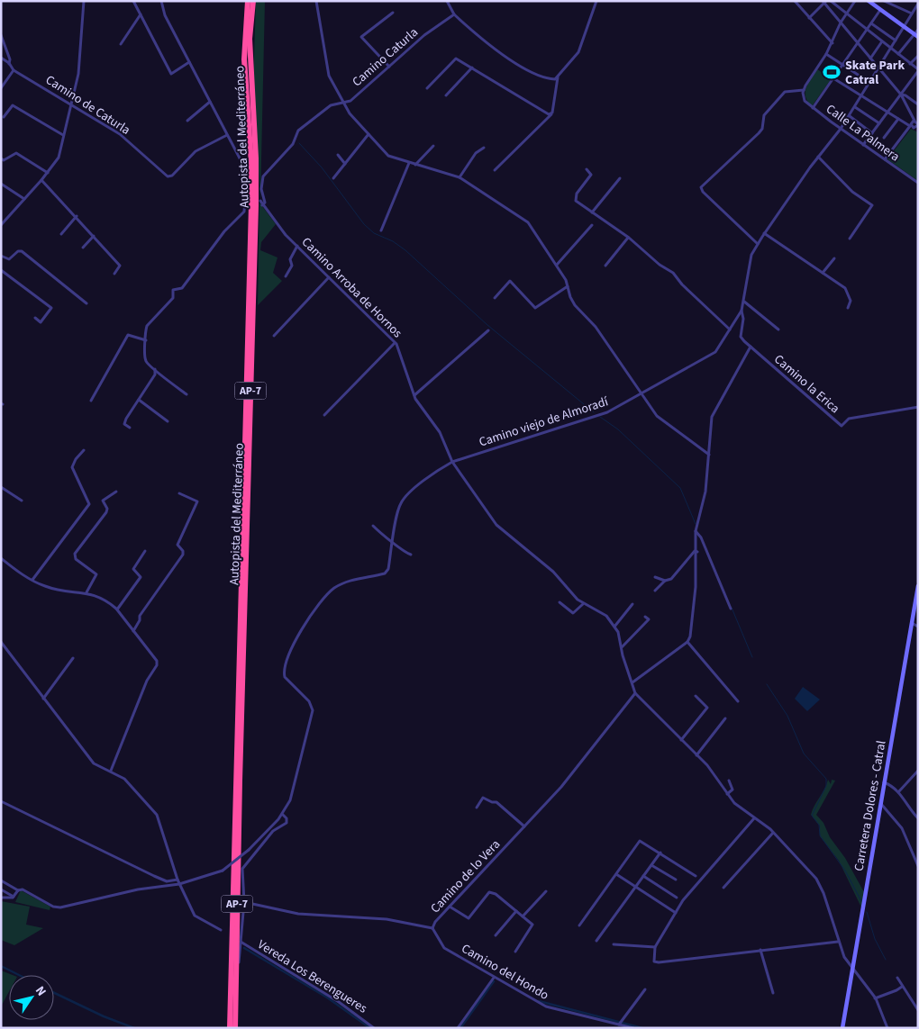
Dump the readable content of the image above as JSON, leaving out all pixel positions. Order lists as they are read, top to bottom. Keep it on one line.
{"streets":{"highway":["Autopista del Mediterráneo","AP-7"],"street":["Camino Caturla","Camino de Caturla","Calle La Palmera","Camino Arroba de Hornos","Camino la Erica","Camino viejo de Almoradí","Carretera Dolores - Catral","Camino de lo Vera","Camino del Hondo","Vereda Los Berengueres"]},"crossings":[["Camino Caturla","Camino Arroba de Hornos"],["Calle La Palmera","Camino viejo de Almoradí"],["Camino Arroba de Hornos","Camino viejo de Almoradí"],["Camino Arroba de Hornos","Camino de lo Vera"],["Camino la Erica","Camino viejo de Almoradí"],["Camino de lo Vera","Camino del Hondo"]],"places":{"sports":["Skate Park Catral"]},"north":"top right"}
